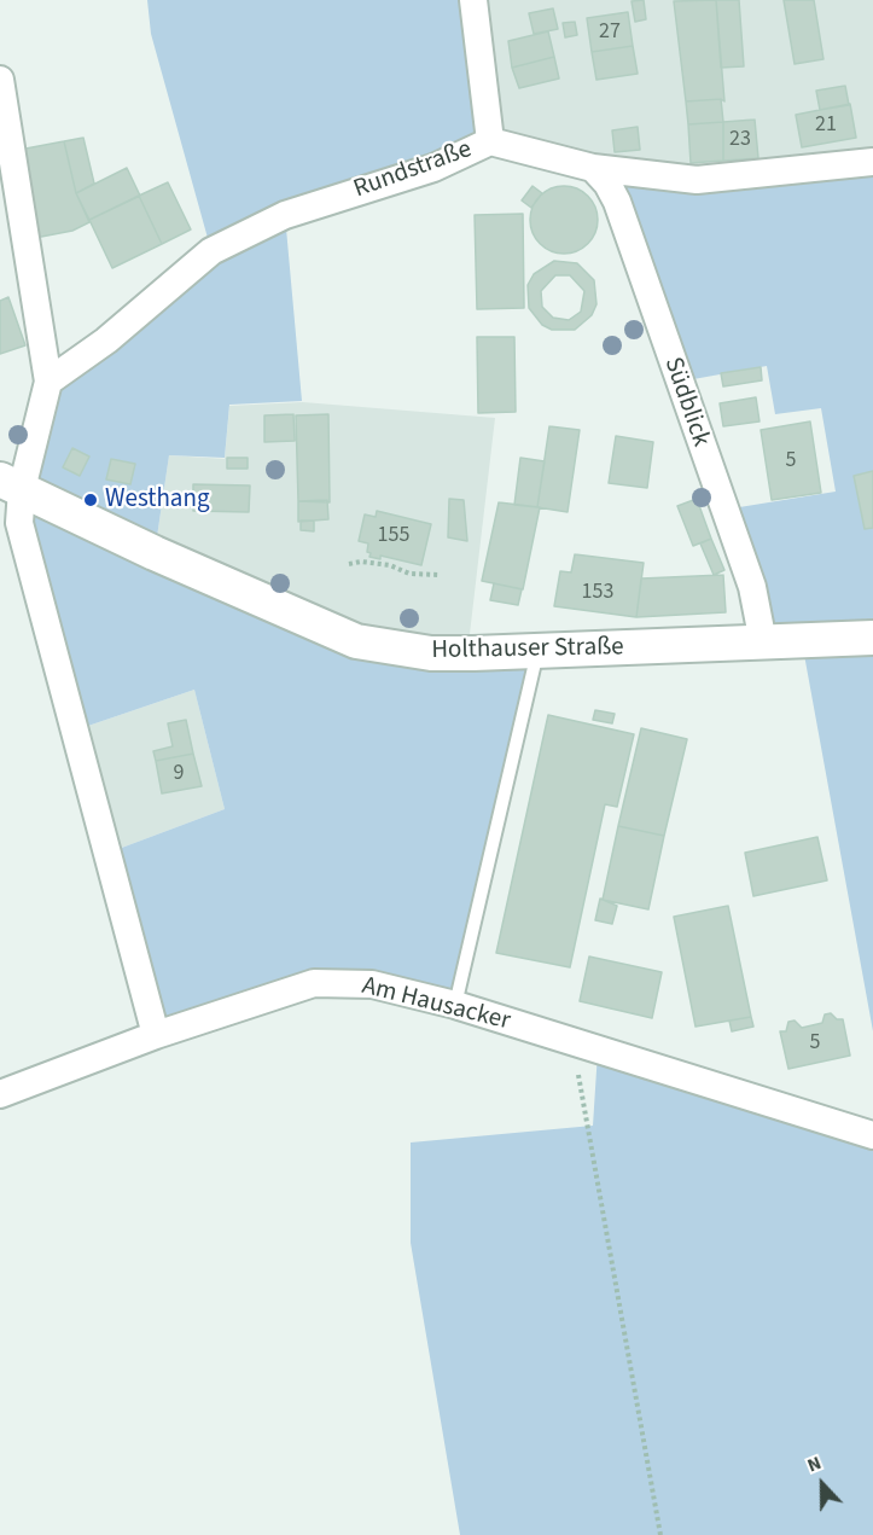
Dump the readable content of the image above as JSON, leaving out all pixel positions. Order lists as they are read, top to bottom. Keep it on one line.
{"streets":{"street":["Rundstraße","Südblick","Holthauser Straße","Am Hausacker"]},"crossings":[["Rundstraße","Südblick"],["Südblick","Holthauser Straße"]],"places":["Westhang"],"house_numbers":["27","21","23","5","155","153","9","5"],"north":"top"}
